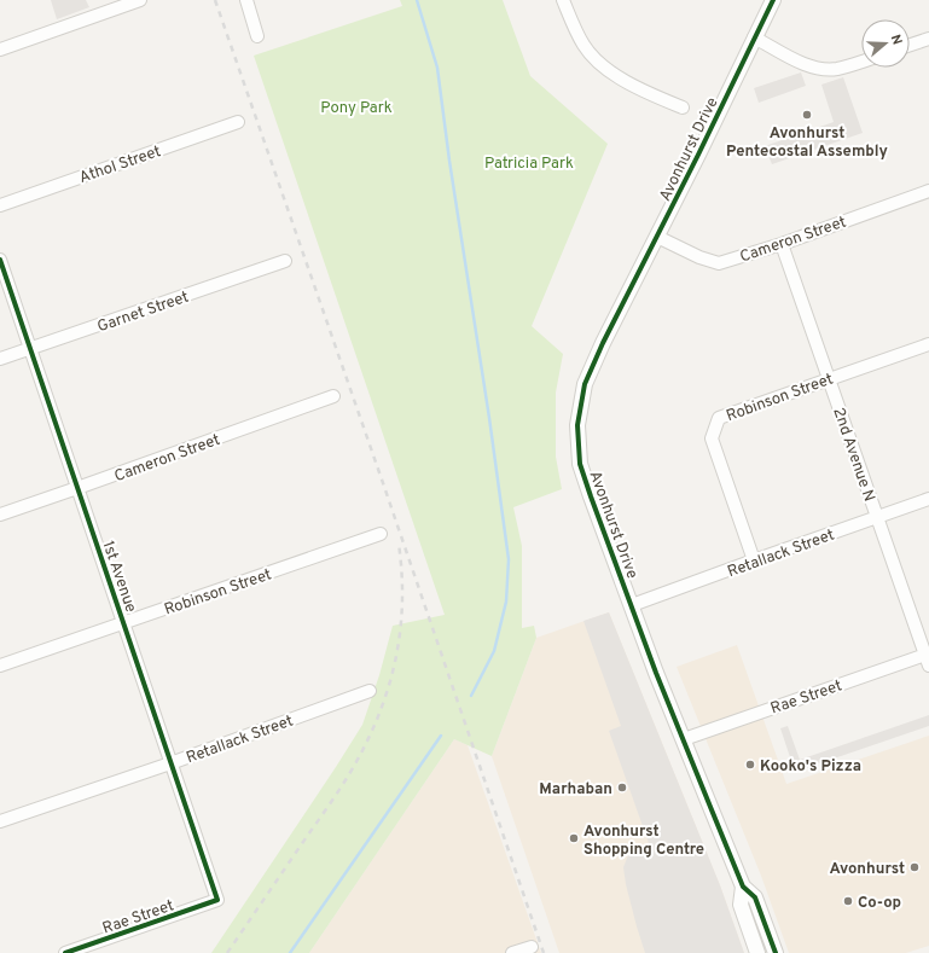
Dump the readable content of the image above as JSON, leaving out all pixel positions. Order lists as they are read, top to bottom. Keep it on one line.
{"streets":{"street":["Avonhurst Drive","Athol Street","Cameron Street","Garnet Street","Robinson Street","2nd Avenue N","Retallack Street","1st Avenue","Rae Street"]},"crossings":[["Avonhurst Drive","Cameron Street"],["Avonhurst Drive","Retallack Street"],["Avonhurst Drive","Rae Street"],["Cameron Street","2nd Avenue N"],["Cameron Street","1st Avenue"],["Garnet Street","1st Avenue"],["Robinson Street","2nd Avenue N"],["Robinson Street","Retallack Street"],["Robinson Street","1st Avenue"],["2nd Avenue N","Retallack Street"],["2nd Avenue N","Rae Street"],["Retallack Street","1st Avenue"],["1st Avenue","Rae Street"]],"parks":["Pony Park","Patricia Park"],"places":["Avonhurst Pentecostal Assembly","Kooko's Pizza","Marhaban","Avonhurst Shopping Centre","Avonhurst","Co-op"],"north":"right"}
